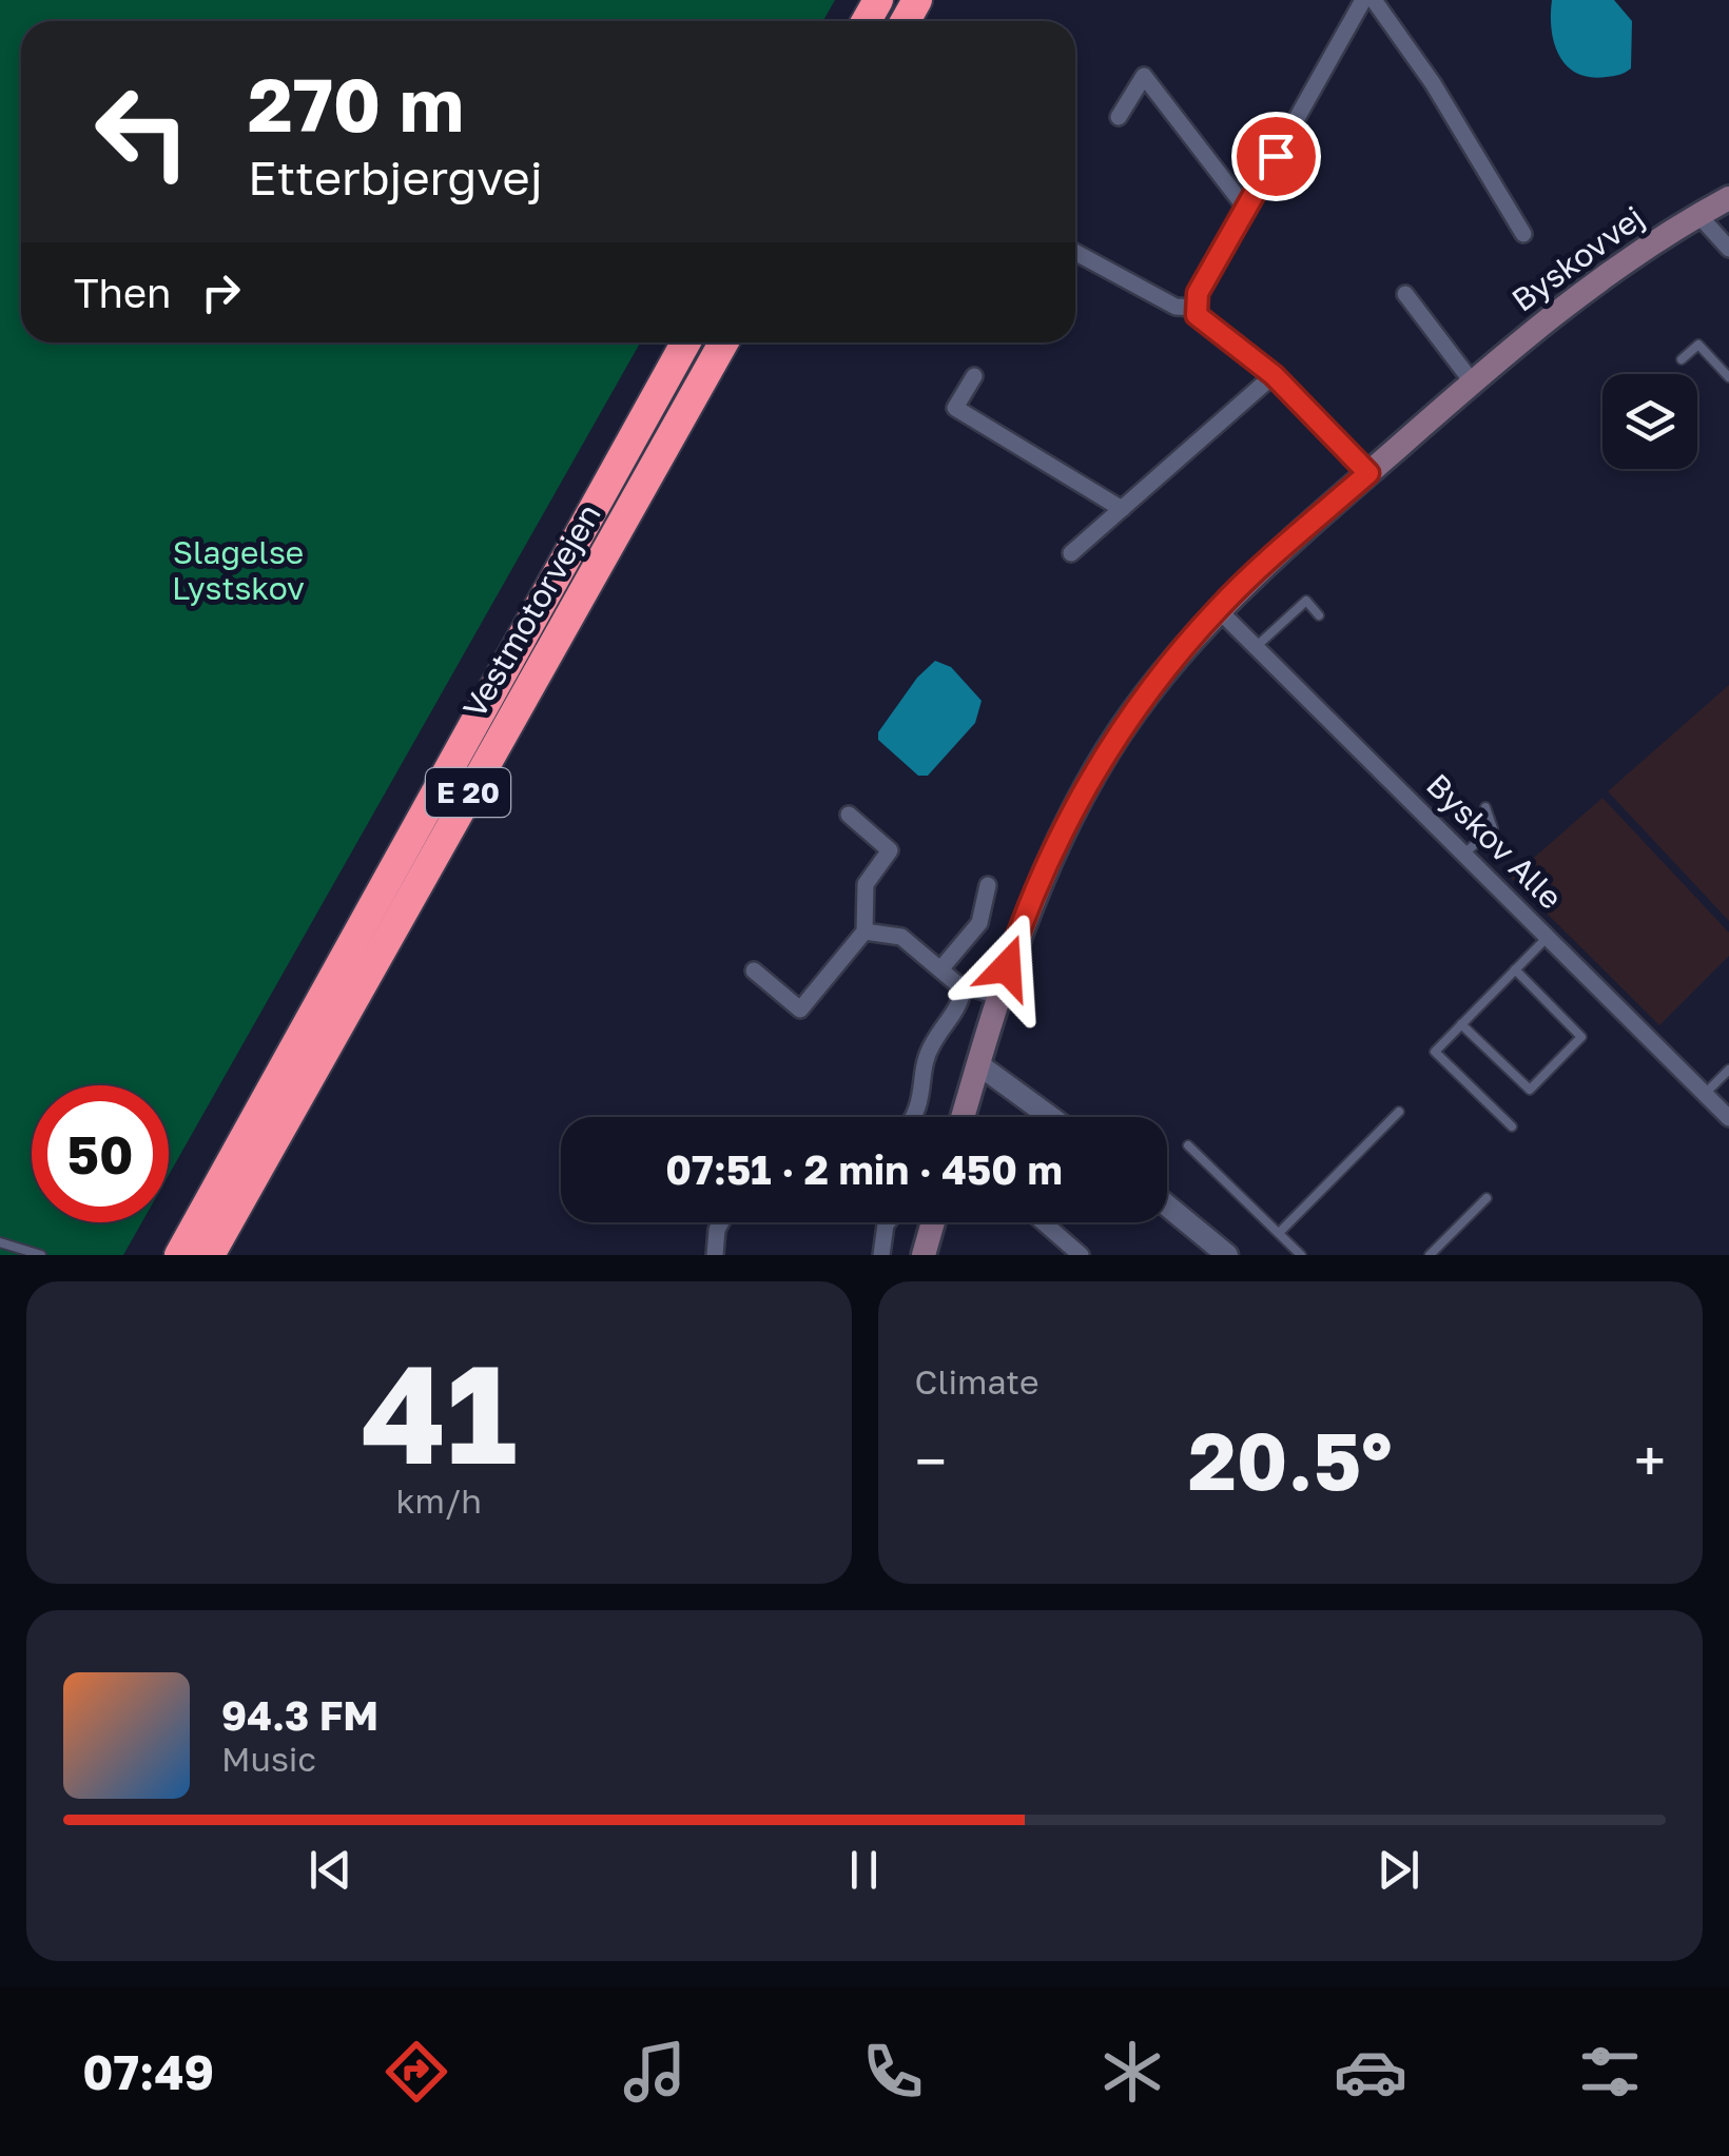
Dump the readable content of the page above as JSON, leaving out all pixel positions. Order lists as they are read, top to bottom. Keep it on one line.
{"streets":{"highway":["Vestmotorvejen","E 20"],"main road":["Byskovvej"],"street":["Byskov Alle"]},"crossings":[["Byskovvej","Byskov Alle"]],"parks":["Slagelse Lystskov"],"page":{"turn":["270 m","Etterbjergvej"],"then":"Then","limit":"50","trip":"07:51 · 2 min · 450 m","tile":[["41","km/h"],"Climate"],"heat":["−","20.5°","+"],"song":["94.3 FM","Music"],"tabs":"07:49"}}
